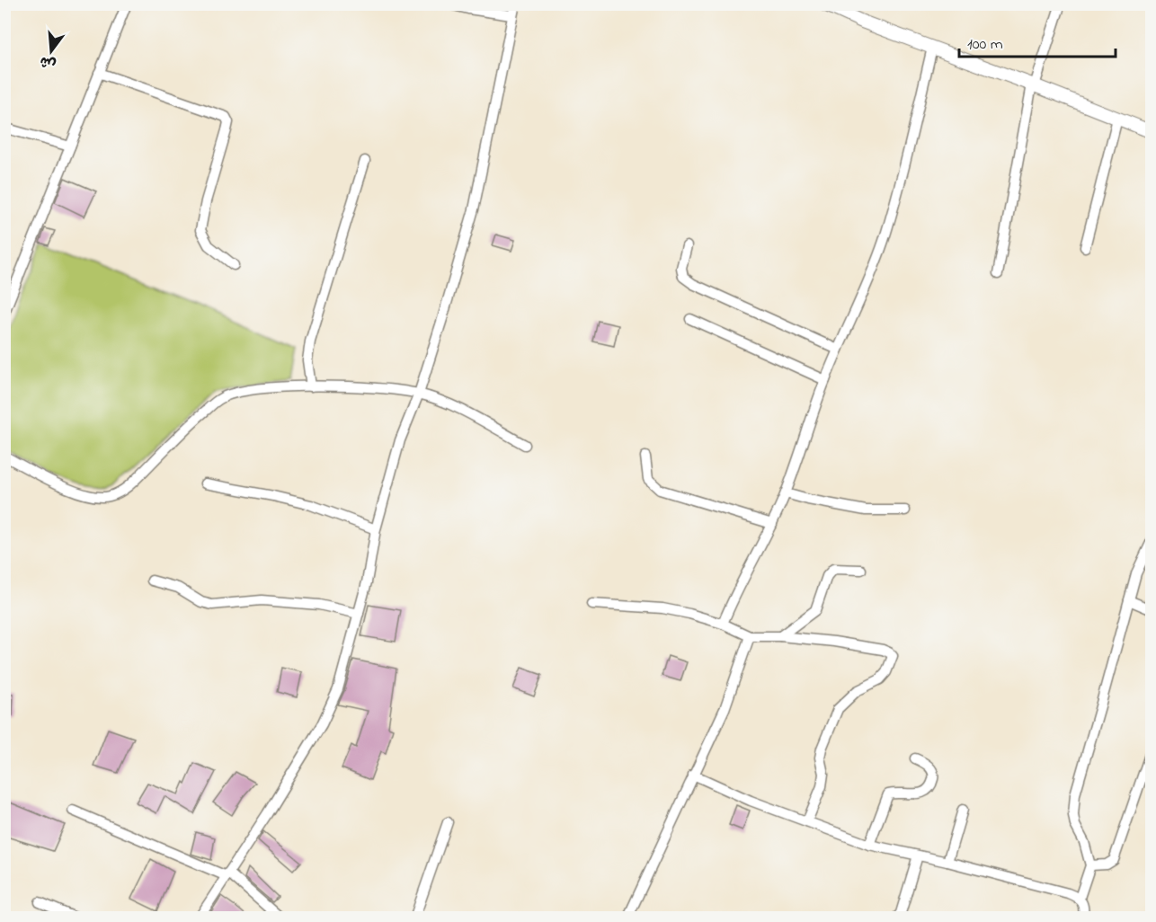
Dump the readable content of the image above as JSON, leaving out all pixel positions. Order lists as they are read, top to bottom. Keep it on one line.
{"scale_bar":"100 m","north":"bottom"}
